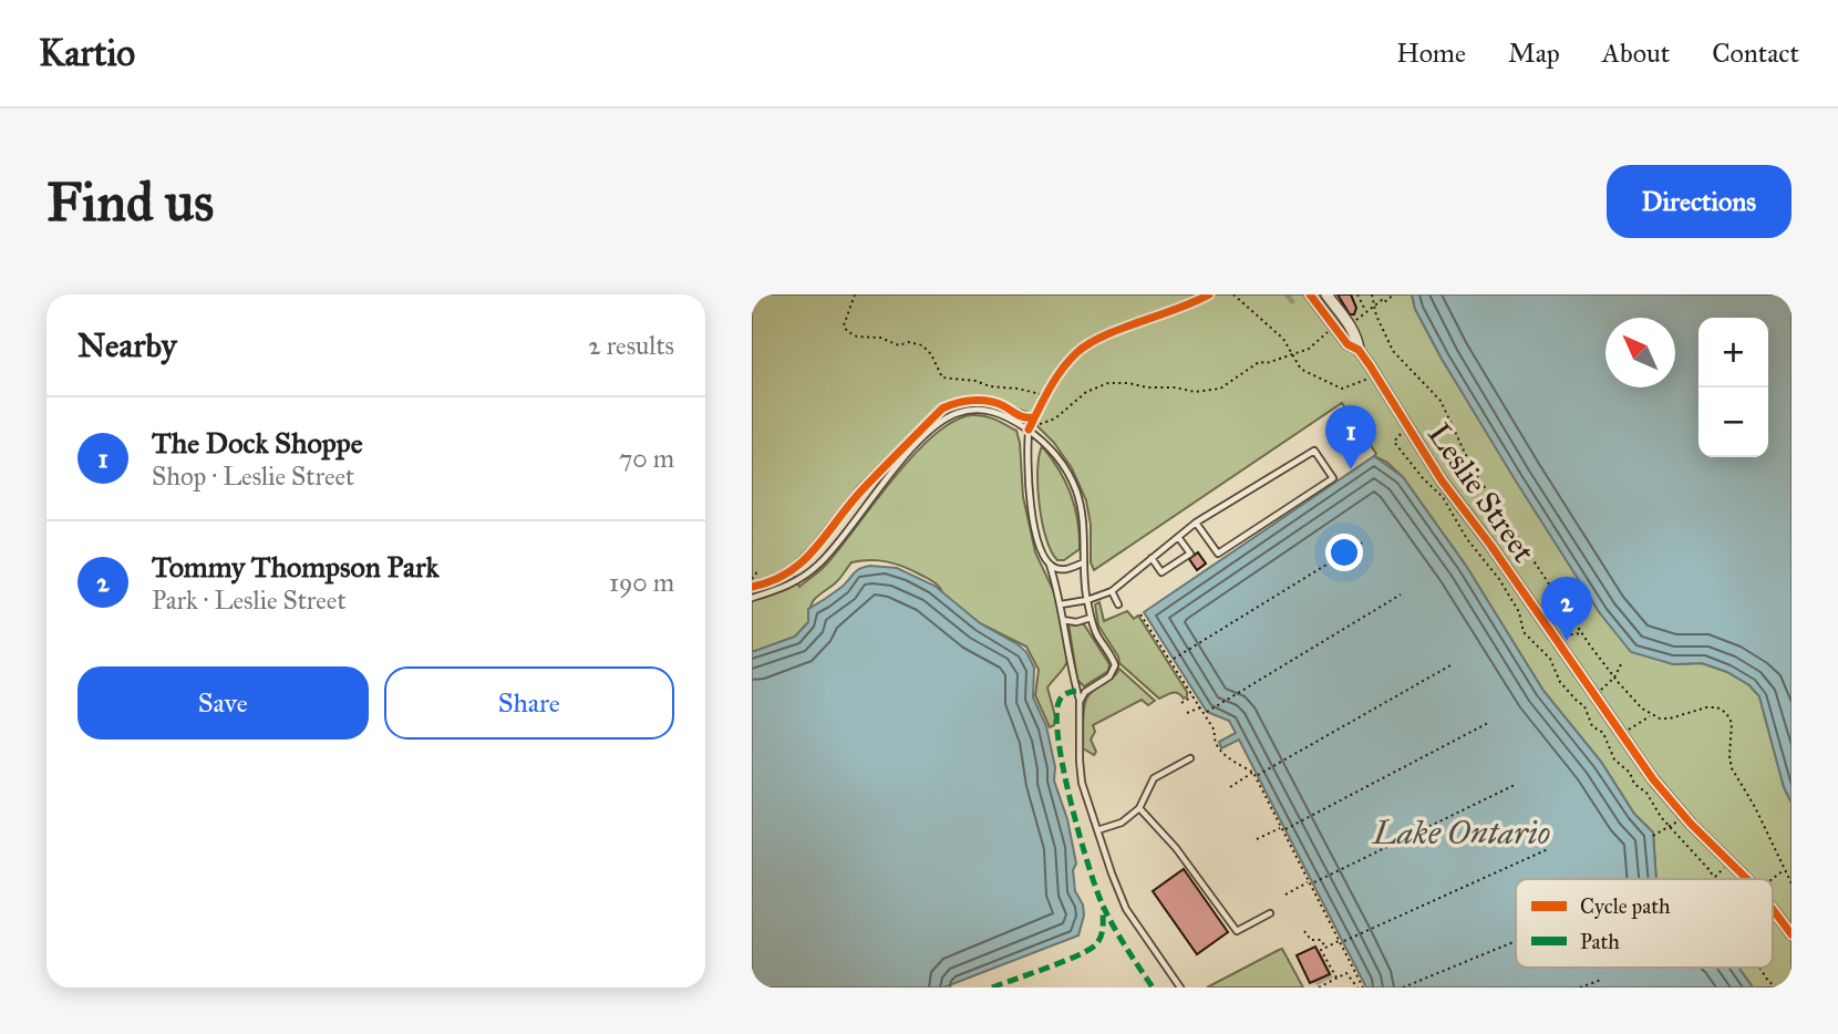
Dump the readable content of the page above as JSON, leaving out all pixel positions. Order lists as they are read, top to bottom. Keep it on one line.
{"streets":{"street":["Leslie Street"]},"water":["Lake Ontario"],"legend":["Cycle path","Path"],"north":"top left","page":{"header":"Kartio","nav":["Home","Map","About","Contact"],"buttons":["Directions",["Save","Share"]],"title":"Find us","heading":["Nearby","2 results"],"map_buttons":["+","−"],"list":[{"mark":"1","name":"The Dock Shoppe","note":"Shop · Leslie Street","value":"70 m"},{"mark":"2","name":"Tommy Thompson Park","note":"Park · Leslie Street","value":"190 m"}],"pins":["1","2"]}}
